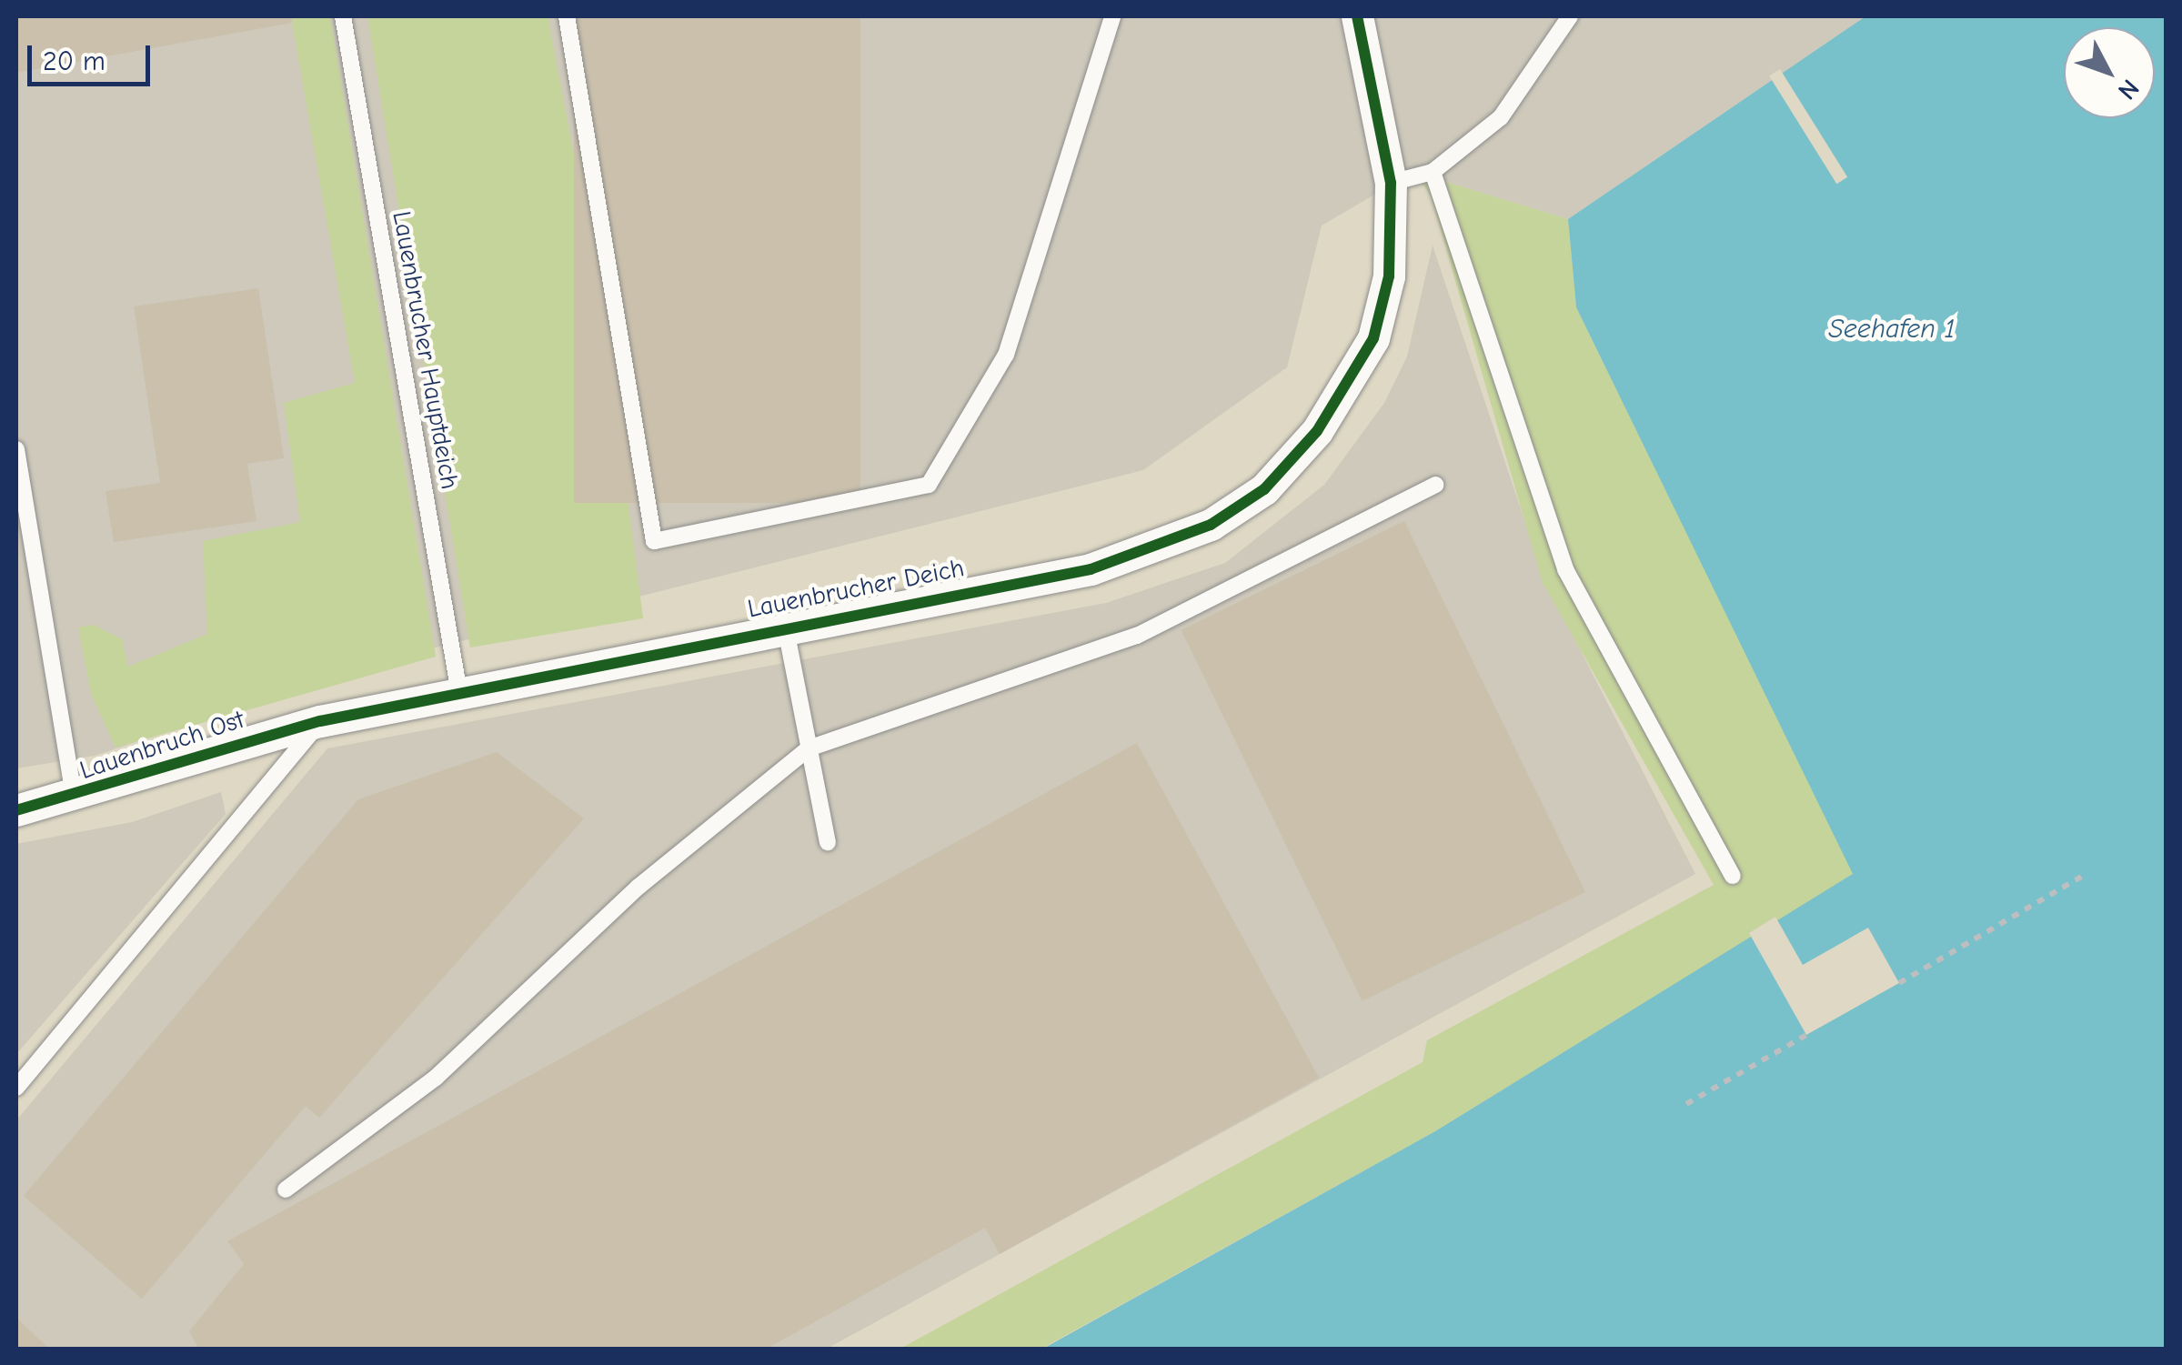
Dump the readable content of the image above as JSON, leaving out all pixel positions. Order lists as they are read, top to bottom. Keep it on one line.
{"streets":{"street":["Lauenbrucher Deich","Lauenbruch Ost"],"lane":["Lauenbrucher Hauptdeich"]},"crossings":[["Lauenbrucher Hauptdeich","Lauenbrucher Deich"],["Lauenbrucher Deich","Lauenbruch Ost"]],"water":["Seehafen 1"],"scale_bar":"20 m","north":"bottom right"}
